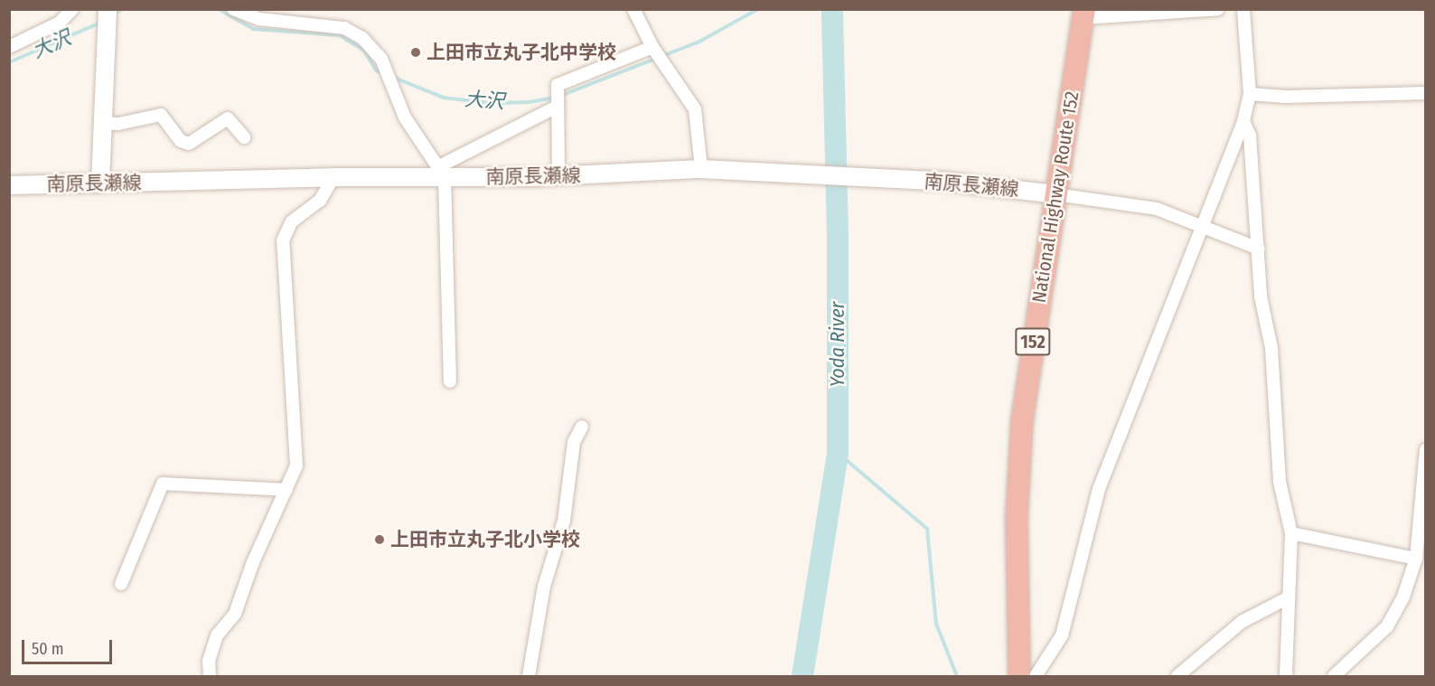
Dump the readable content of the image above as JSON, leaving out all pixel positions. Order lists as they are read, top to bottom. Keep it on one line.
{"streets":{"highway":["National Highway Route 152","152"],"main road":["南原長瀬線"]},"crossings":[["南原長瀬線","National Highway Route 152"]],"water":["大沢","Yoda River"],"places":["上田市立丸子北中学校","上田市立丸子北小学校"],"scale_bar":"50 m"}
